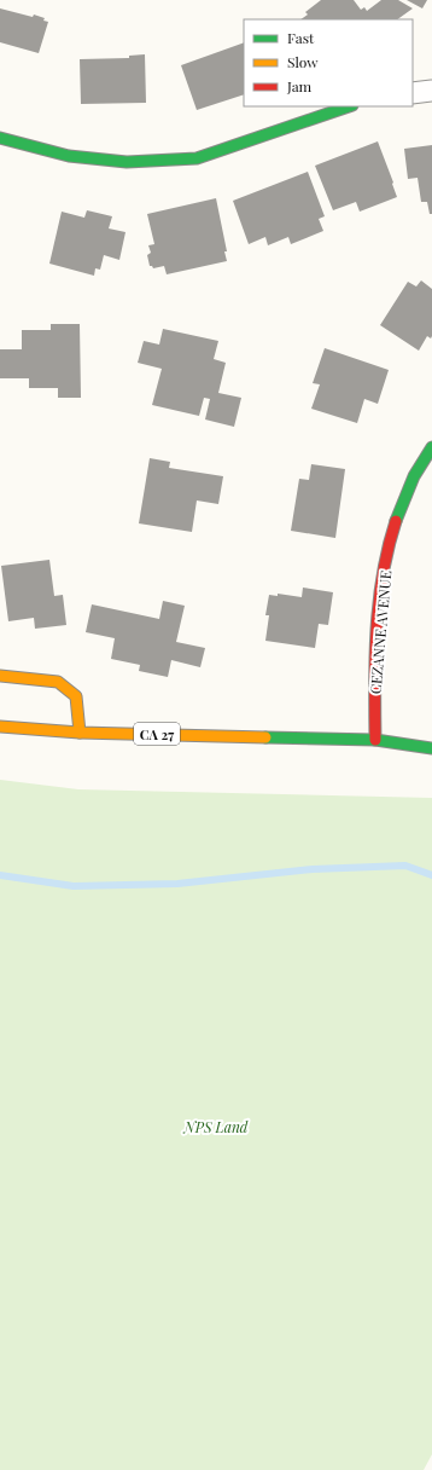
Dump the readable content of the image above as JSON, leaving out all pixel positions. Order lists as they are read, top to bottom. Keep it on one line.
{"streets":{"street":["CEZANNE AVENUE","CA 27"]},"crossings":[["CEZANNE AVENUE","CA 27"]],"parks":["NPS Land"],"legend":["Fast","Slow","Jam"]}
